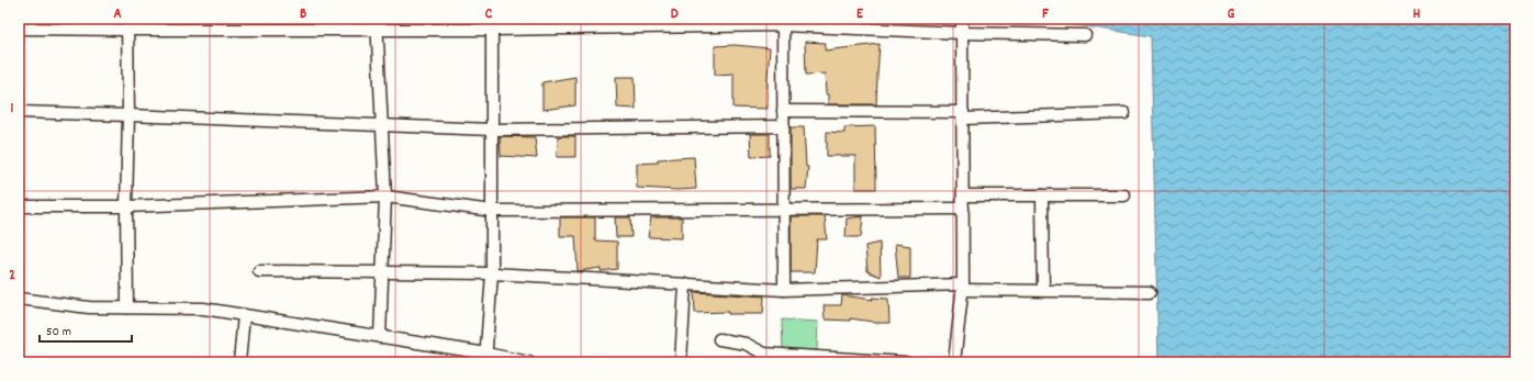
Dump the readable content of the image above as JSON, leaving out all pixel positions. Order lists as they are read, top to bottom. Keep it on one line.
{"scale_bar":"50 m","grid":{"columns":["A","B","C","D","E","F","G","H"],"rows":["1","2"]}}
